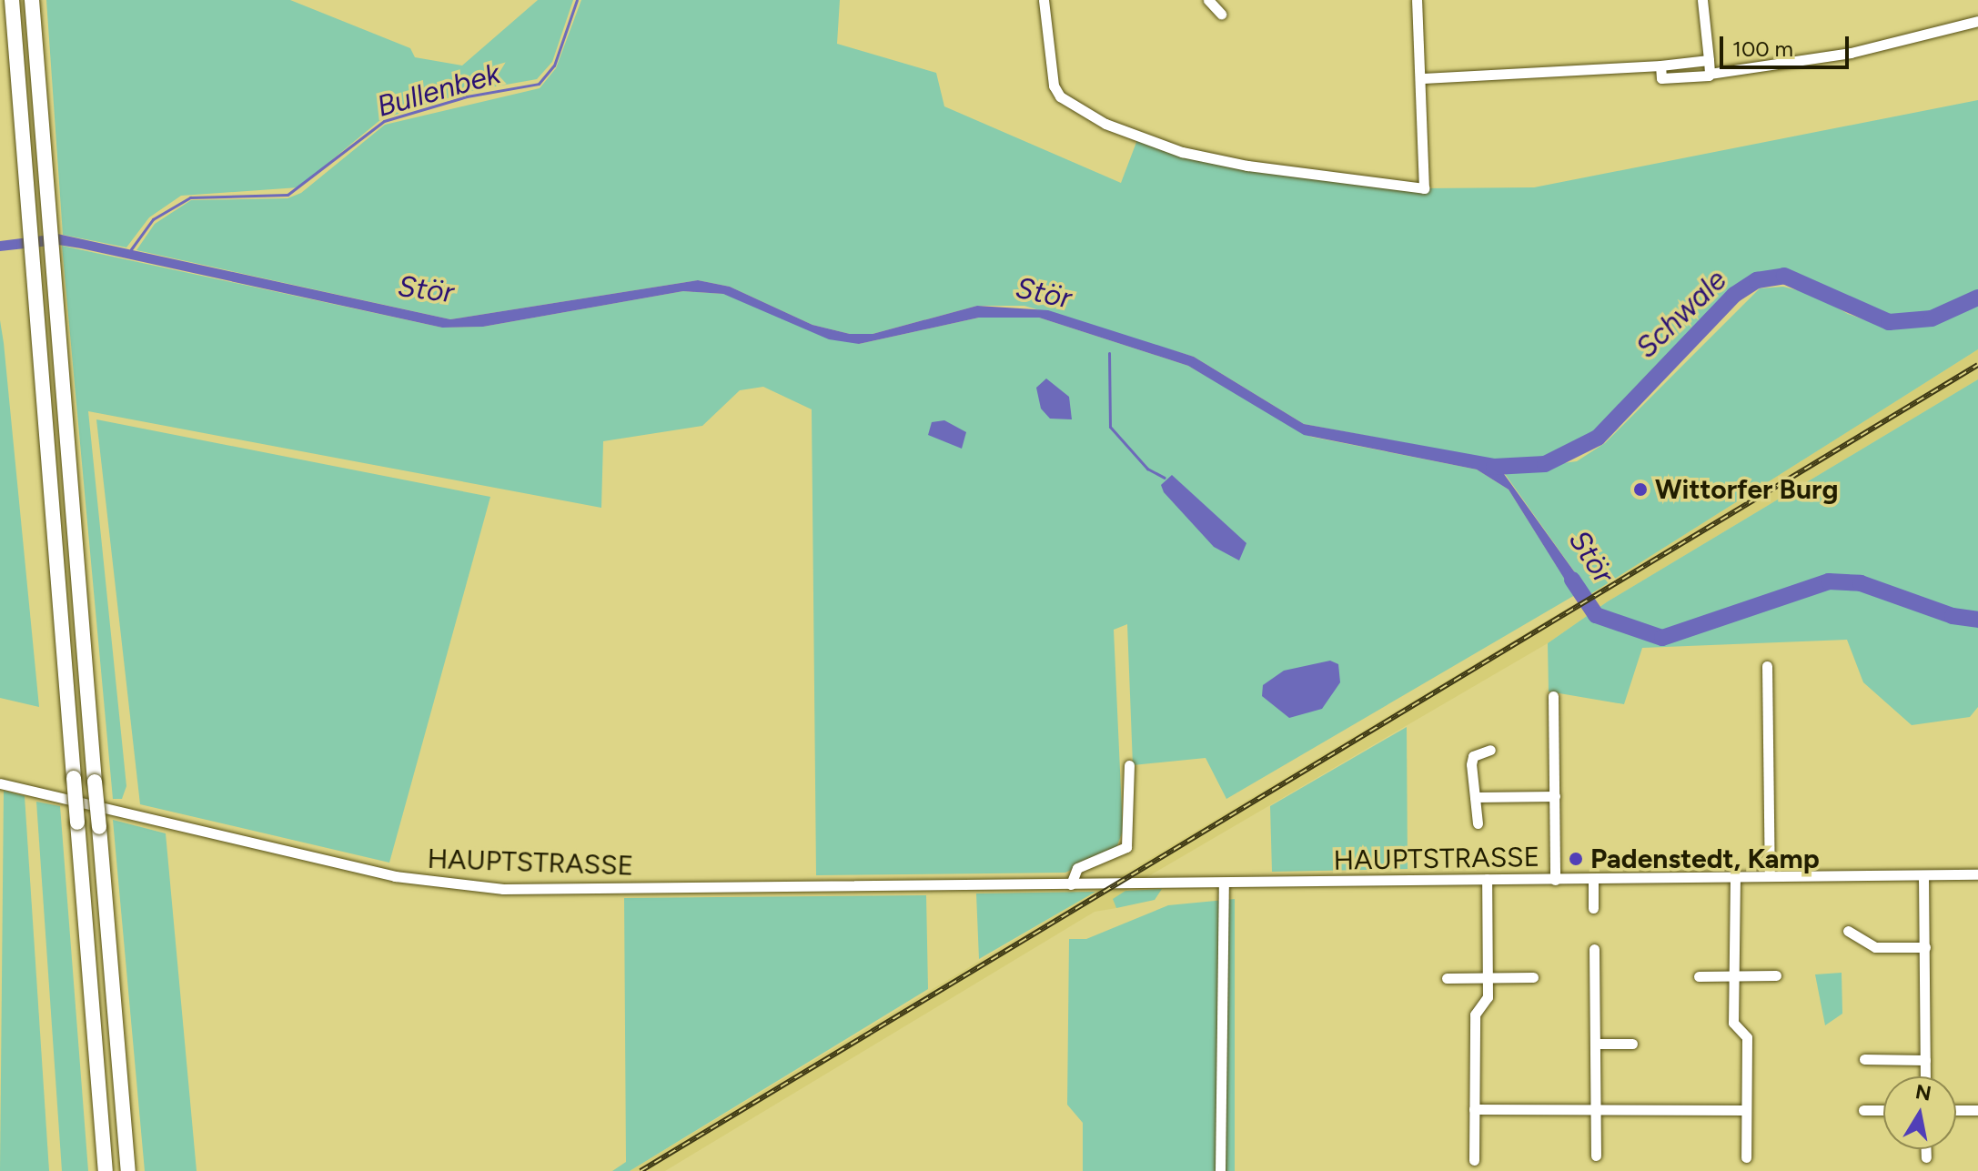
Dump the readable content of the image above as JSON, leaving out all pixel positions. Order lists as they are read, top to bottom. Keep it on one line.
{"streets":{"street":["HAUPTSTRASSE"]},"water":["Bullenbek","Stör","Schwale"],"places":["Wittorfer Burg","Padenstedt, Kamp"],"scale_bar":"100 m","north":"top"}
